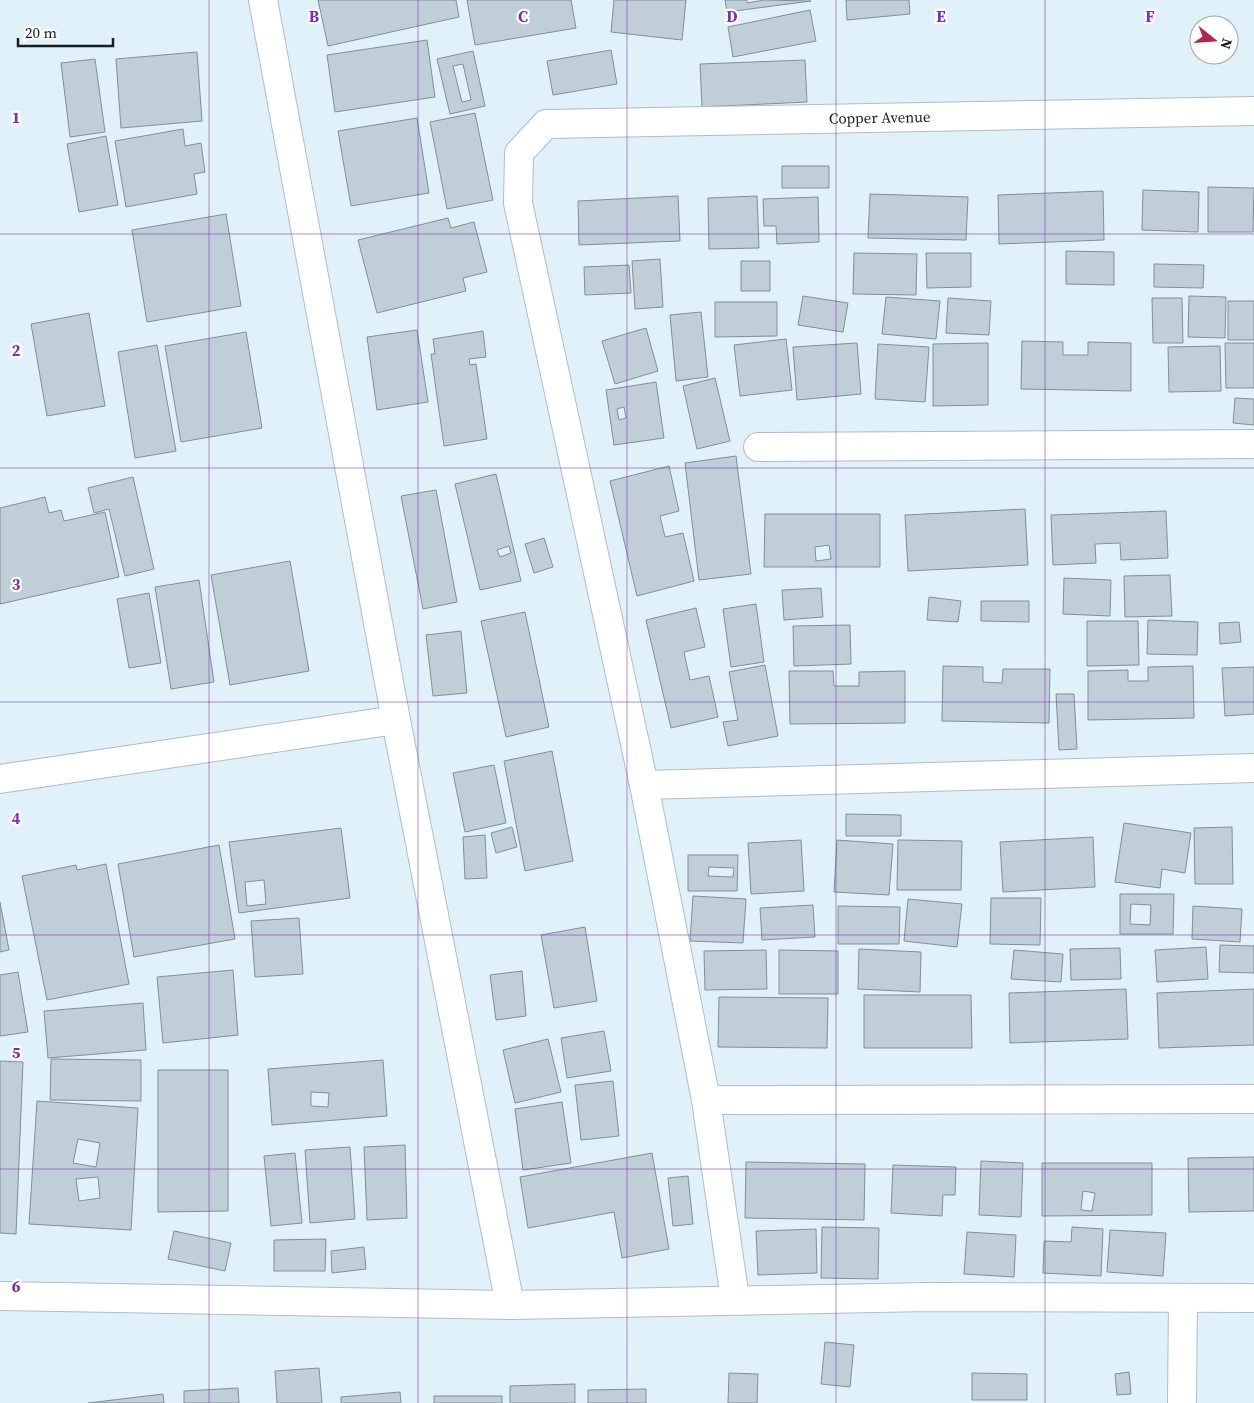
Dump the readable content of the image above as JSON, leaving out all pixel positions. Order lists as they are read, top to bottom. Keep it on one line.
{"streets":{"street":["Copper Avenue"]},"scale_bar":"20 m","north":"right","grid":{"columns":["B","C","D","E","F"],"rows":["1","2","3","4","5","6"]}}
